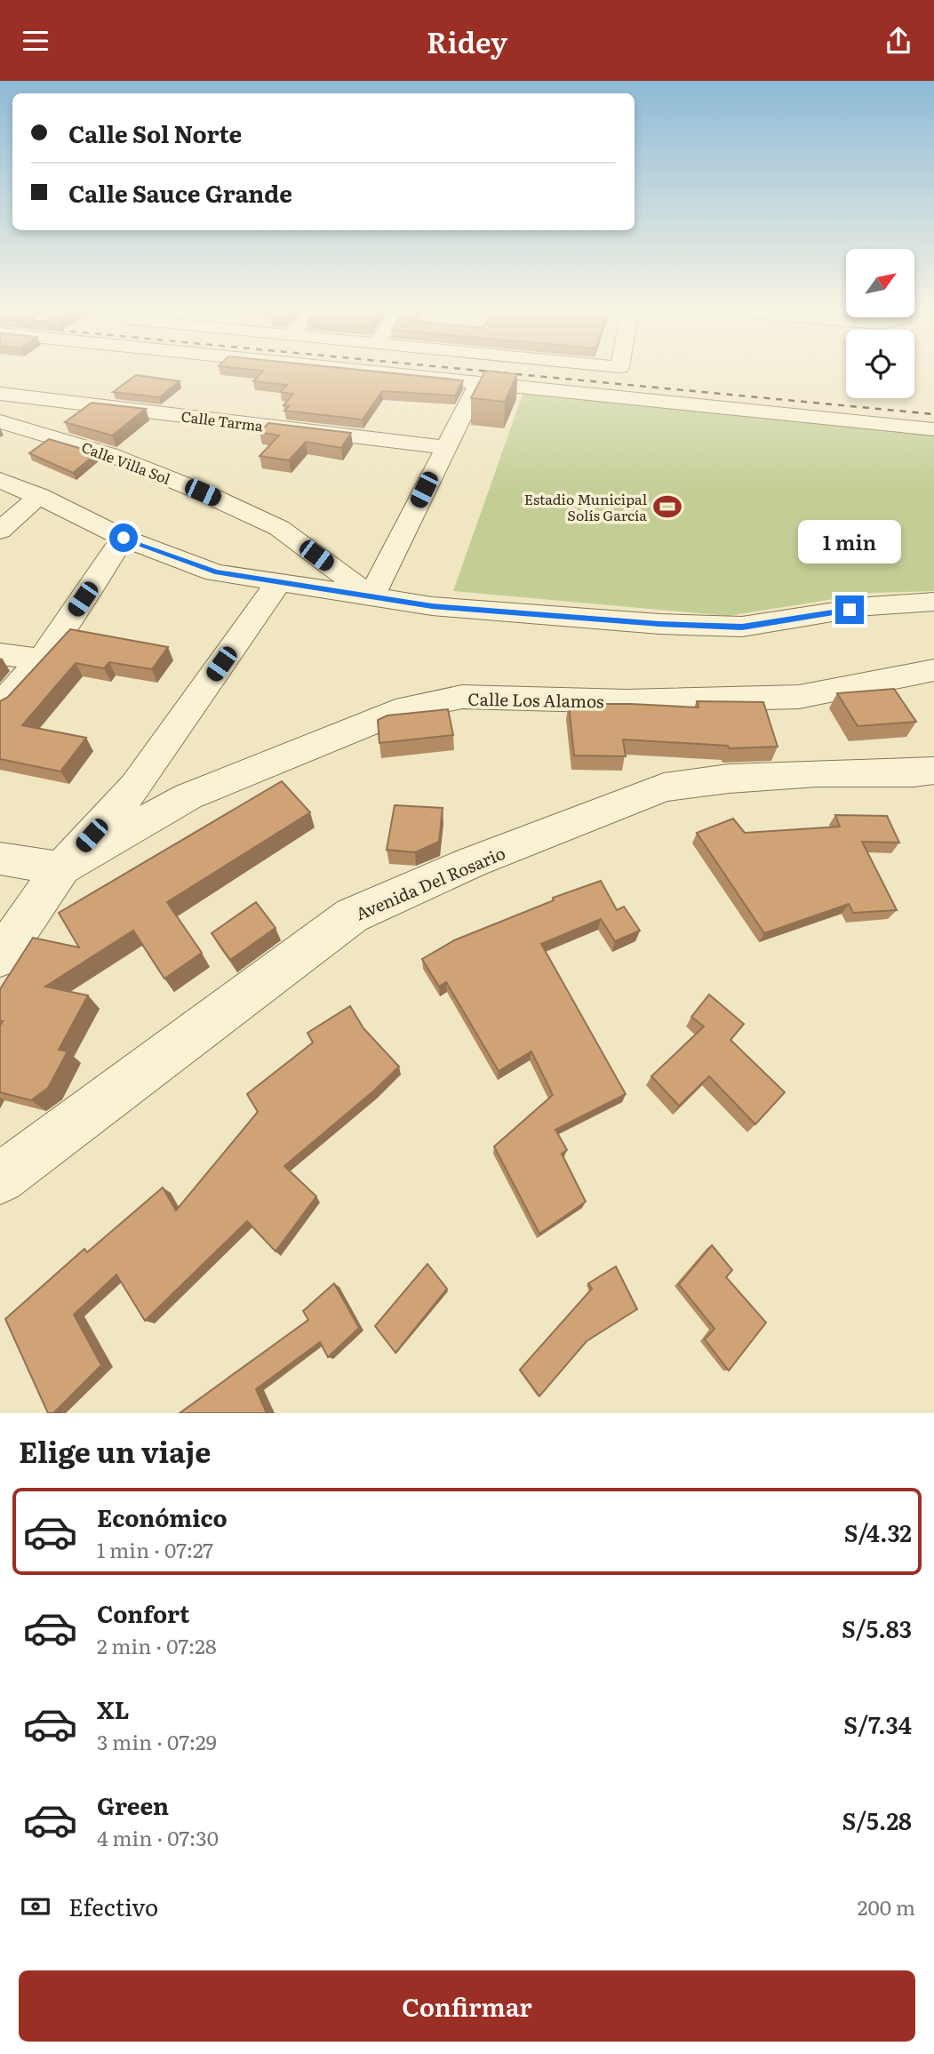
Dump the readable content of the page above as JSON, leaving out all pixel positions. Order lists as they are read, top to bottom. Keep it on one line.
{"streets":{"street":["Calle Tarma","Calle Villa Sol","Calle Los Alamos","Avenida Del Rosario"]},"places":{"sports":["Estadio Municipal Solís García"]},"north":"top right","page":{"header":"Ridey","banner":["Calle Sol Norte","Calle Sauce Grande"],"bubble":"1 min","heading":"Elige un viaje","list":[{"name":"Económico","note":"1 min · 07:27","value":"S/4.32"},{"name":"Confort","note":"2 min · 07:28","value":"S/5.83"},{"name":"XL","note":"3 min · 07:29","value":"S/7.34"},{"name":"Green","note":"4 min · 07:30","value":"S/5.28"}],"pay":["Efectivo","200 m"],"buttons":"Confirmar"}}
